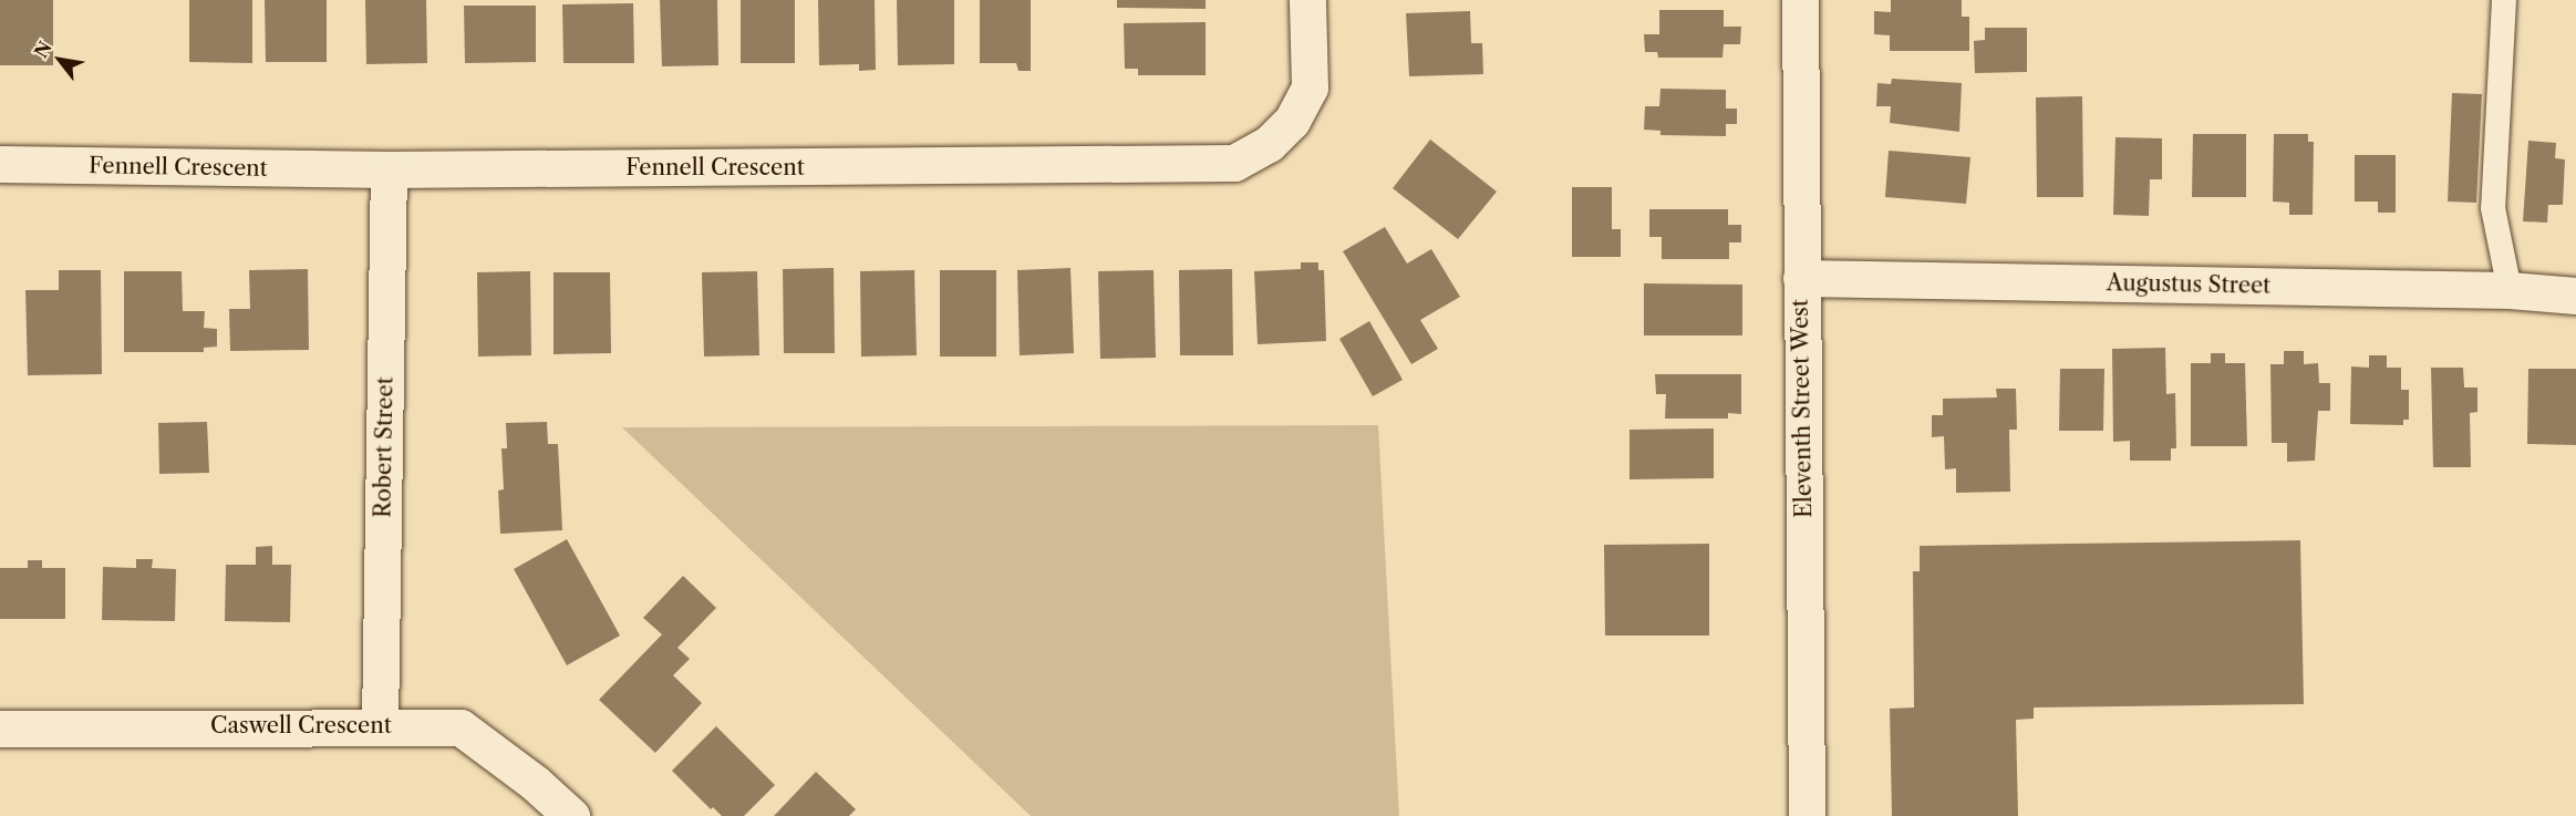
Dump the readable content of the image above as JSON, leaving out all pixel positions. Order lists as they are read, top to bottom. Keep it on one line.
{"streets":{"street":["Fennell Crescent","Augustus Street","Eleventh Street West","Robert Street","Caswell Crescent"]},"crossings":[["Fennell Crescent","Robert Street"],["Augustus Street","Eleventh Street West"],["Robert Street","Caswell Crescent"]],"north":"top left"}
